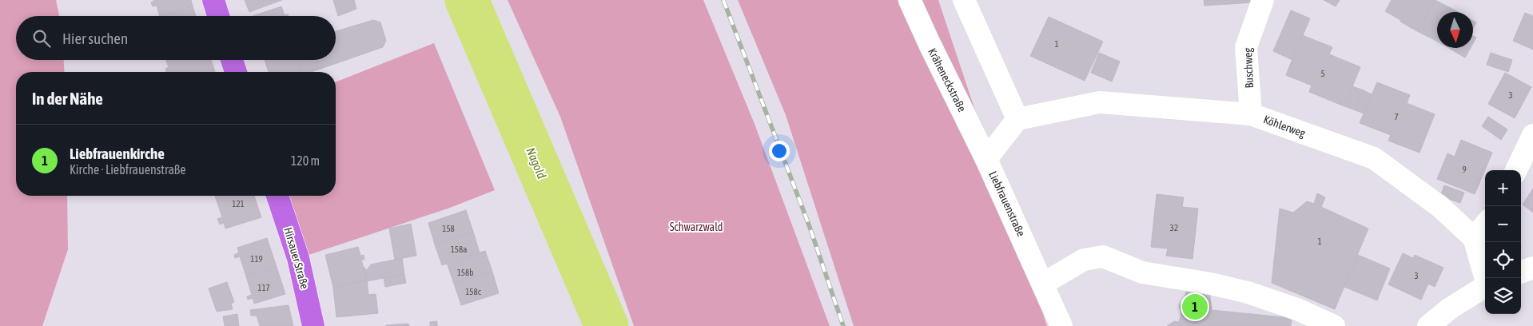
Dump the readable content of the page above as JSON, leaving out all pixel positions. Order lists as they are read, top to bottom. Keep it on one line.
{"streets":{"main road":["Hirsauer Straße"],"street":["Buschweg","Kräheneckstraße","Köhlerweg","Liebfrauenstraße"]},"crossings":[["Buschweg","Köhlerweg"],["Kräheneckstraße","Liebfrauenstraße"],["Köhlerweg","Liebfrauenstraße"]],"water":["Nagold"],"parks":["Schwarzwald"],"house_numbers":["1","5","3","7","9","121","32","158","1","158a","119","158b","3","117","158c"],"north":"bottom","page":{"search":"Hier suchen","heading":"In der Nähe","list":[{"mark":"1","name":"Liebfrauenkirche","note":"Kirche · Liebfrauenstraße","value":"120 m"}],"map_buttons":["+","−"],"pins":"1"}}
